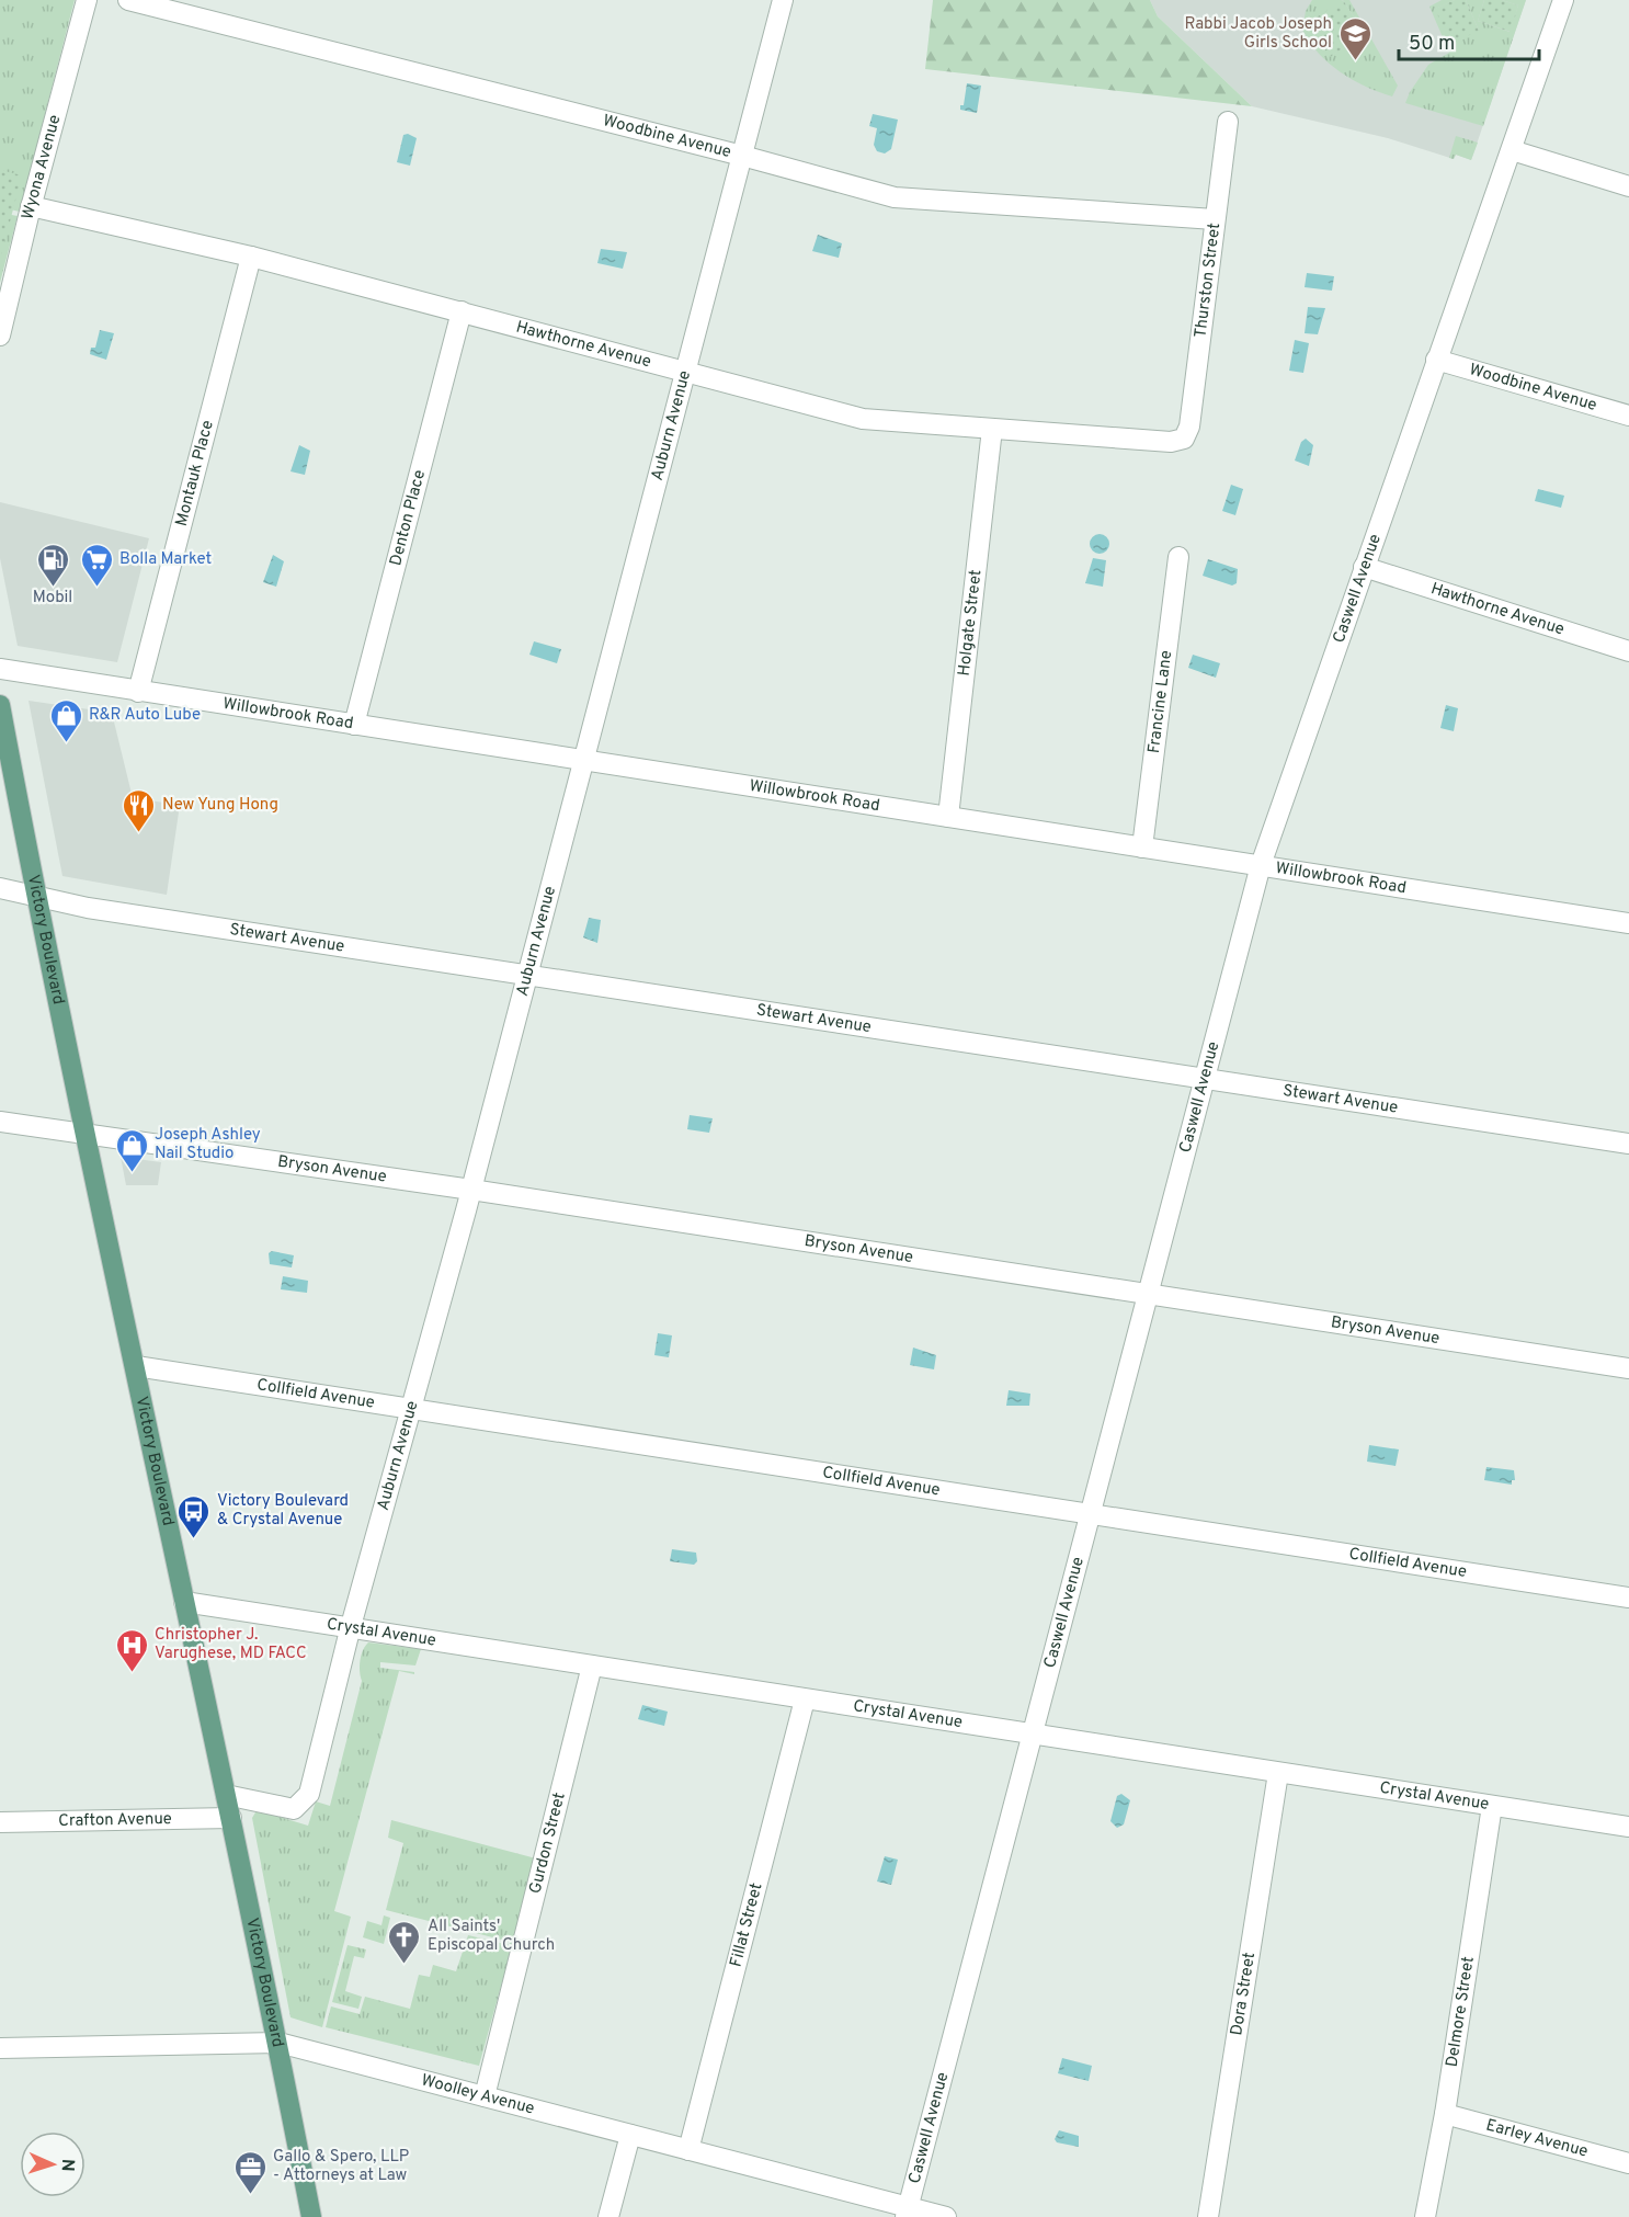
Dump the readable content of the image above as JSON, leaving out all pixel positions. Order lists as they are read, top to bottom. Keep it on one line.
{"streets":{"main road":["Victory Boulevard"],"street":["Woodbine Avenue","Wyona Avenue","Thurston Street","Hawthorne Avenue","Auburn Avenue","Montauk Place","Denton Place","Caswell Avenue","Holgate Street","Francine Lane","Willowbrook Road","Stewart Avenue","Bryson Avenue","Collfield Avenue","Crystal Avenue","Crafton Avenue","Gurdon Street","Fillat Street","Dora Street","Delmore Street","Woolley Avenue","Earley Avenue"]},"crossings":[["Woodbine Avenue","Thurston Street"],["Woodbine Avenue","Auburn Avenue"],["Woodbine Avenue","Caswell Avenue"],["Wyona Avenue","Hawthorne Avenue"],["Thurston Street","Hawthorne Avenue"],["Hawthorne Avenue","Auburn Avenue"],["Hawthorne Avenue","Montauk Place"],["Hawthorne Avenue","Denton Place"],["Hawthorne Avenue","Caswell Avenue"],["Hawthorne Avenue","Holgate Street"],["Auburn Avenue","Willowbrook Road"],["Auburn Avenue","Stewart Avenue"],["Auburn Avenue","Victory Boulevard"],["Auburn Avenue","Bryson Avenue"],["Auburn Avenue","Collfield Avenue"],["Auburn Avenue","Crystal Avenue"],["Montauk Place","Willowbrook Road"],["Denton Place","Willowbrook Road"],["Caswell Avenue","Willowbrook Road"],["Caswell Avenue","Stewart Avenue"],["Caswell Avenue","Bryson Avenue"],["Caswell Avenue","Collfield Avenue"],["Caswell Avenue","Crystal Avenue"],["Caswell Avenue","Woolley Avenue"],["Holgate Street","Willowbrook Road"],["Francine Lane","Willowbrook Road"],["Stewart Avenue","Victory Boulevard"],["Victory Boulevard","Bryson Avenue"],["Victory Boulevard","Collfield Avenue"],["Victory Boulevard","Crystal Avenue"],["Victory Boulevard","Crafton Avenue"],["Victory Boulevard","Woolley Avenue"],["Crystal Avenue","Gurdon Street"],["Crystal Avenue","Fillat Street"],["Crystal Avenue","Dora Street"],["Crystal Avenue","Delmore Street"],["Gurdon Street","Woolley Avenue"],["Fillat Street","Woolley Avenue"],["Delmore Street","Earley Avenue"]],"places":{"school or university":["Rabbi Jacob Joseph Girls School"],"fuel station":["Mobil"],"supermarket":["Bolla Market"],"shop":["R&R Auto Lube","Joseph Ashley Nail Studio"],"restaurant":["New Yung Hong"],"bus stop":["Victory Boulevard & Crystal Avenue"],"hospital":["Christopher J. Varughese, MD FACC"],"church":["All Saints' Episcopal Church"],"office":["Gallo & Spero, LLP - Attorneys at Law"]},"scale_bar":"50 m","north":"right"}
